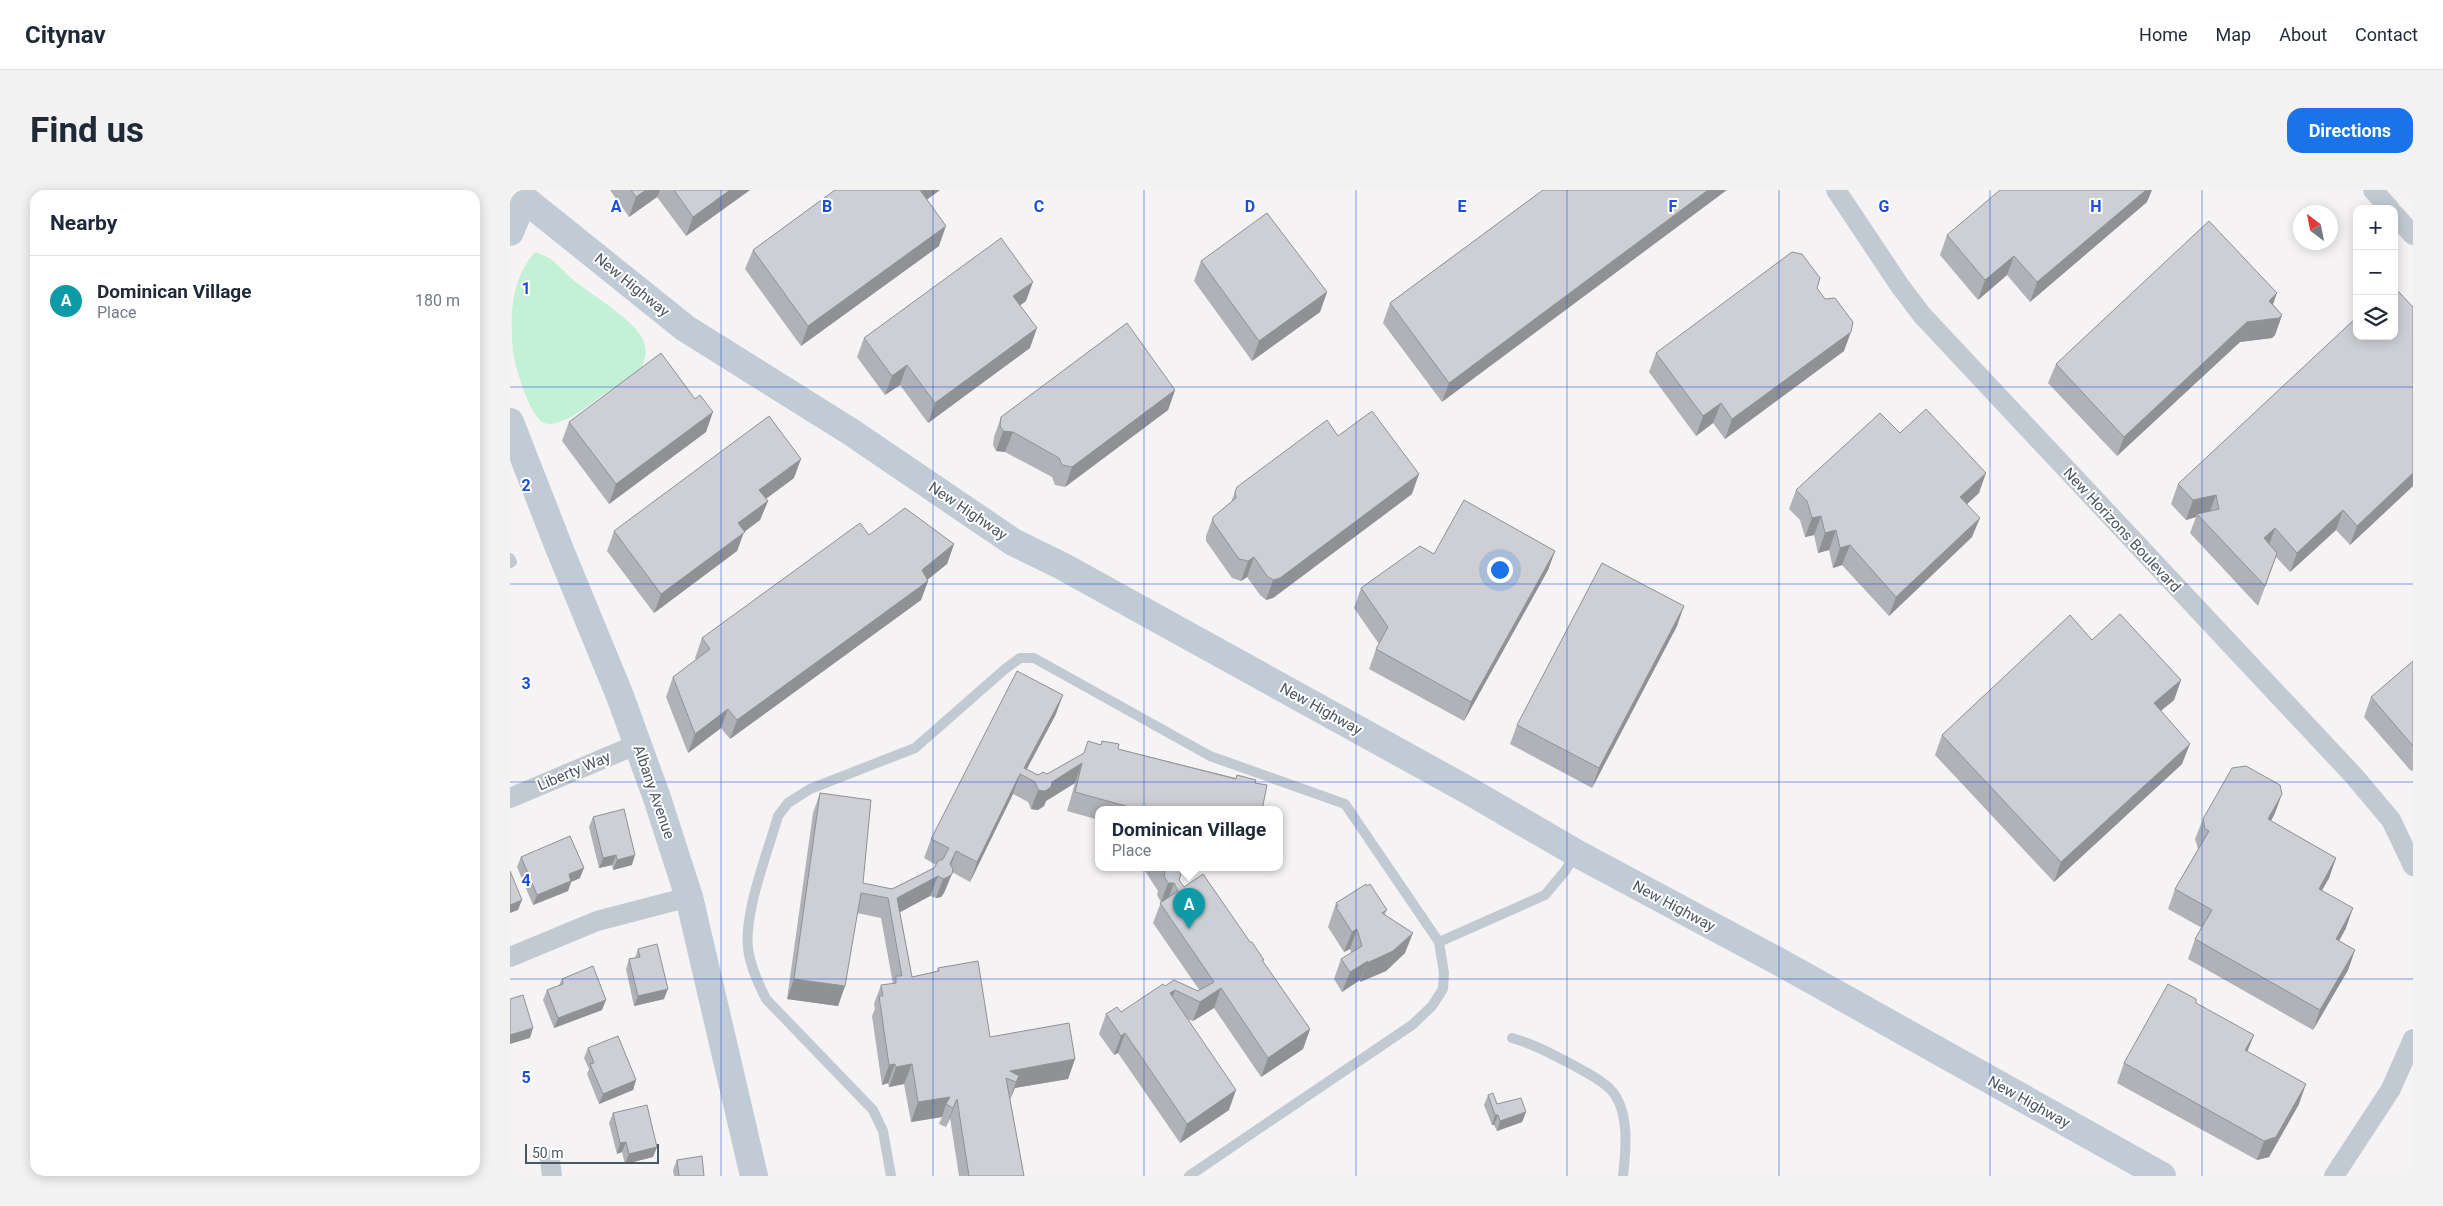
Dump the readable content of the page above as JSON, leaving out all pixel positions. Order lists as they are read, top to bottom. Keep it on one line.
{"streets":{"main road":["New Highway","Albany Avenue"],"street":["New Horizons Boulevard","Liberty Way"]},"crossings":[["Liberty Way","Albany Avenue"]],"scale_bar":"50 m","north":"top left","page":{"header":"Citynav","nav":["Home","Map","About","Contact"],"buttons":"Directions","title":"Find us","heading":"Nearby","map_buttons":["+","−"],"list":[{"mark":"A","name":"Dominican Village","note":"Place","value":"180 m"}],"popup":["Dominican Village","Place"],"pins":"A","scale":"50 m"},"grid":{"columns":["A","B","C","D","E","F","G","H"],"rows":["1","2","3","4","5"]}}
